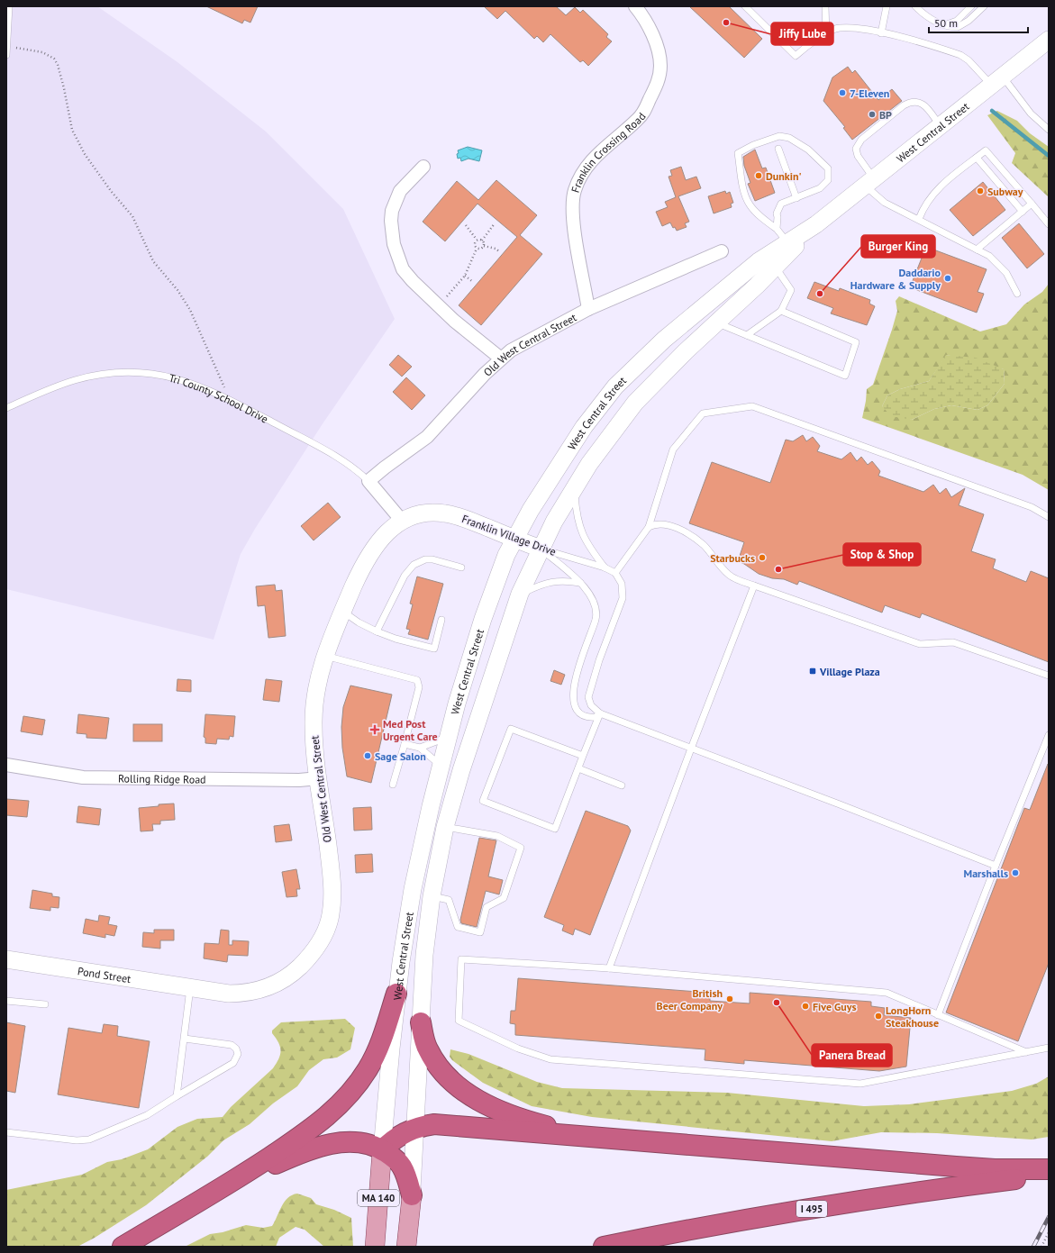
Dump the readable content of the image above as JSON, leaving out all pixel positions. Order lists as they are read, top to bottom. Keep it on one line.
{"streets":{"highway":["I 495"],"main road":["West Central Street","Old West Central Street","Franklin Village Drive","Pond Street","MA 140"],"street":["Franklin Crossing Road","Tri County School Drive","Rolling Ridge Road"]},"crossings":[["West Central Street","Franklin Village Drive"],["Franklin Crossing Road","Old West Central Street"],["Old West Central Street","Tri County School Drive"],["Old West Central Street","Franklin Village Drive"],["Old West Central Street","Rolling Ridge Road"],["Old West Central Street","Pond Street"],["Tri County School Drive","Franklin Village Drive"]],"places":{"other":["Jiffy Lube","7-Eleven","BP","Dunkin'","Subway","Daddario Hardware & Supply","Burger King","Starbucks","Stop & Shop","Sage Salon","Marshalls","British Beer Company","Panera Bread","Five Guys","LongHorn Steakhouse"],"transit":["Village Plaza"],"health":["Med Post Urgent Care"]},"scale_bar":"50 m"}
